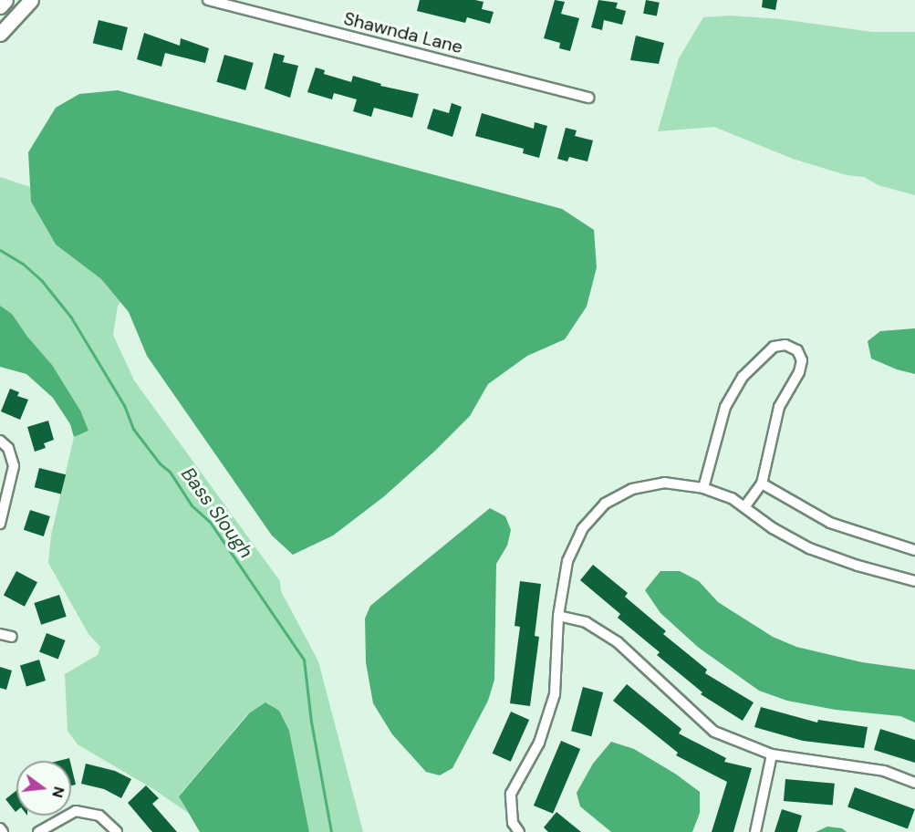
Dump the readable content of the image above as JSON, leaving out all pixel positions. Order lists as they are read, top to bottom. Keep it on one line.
{"streets":{"street":["Shawnda Lane"]},"water":["Bass Slough"],"north":"right"}
